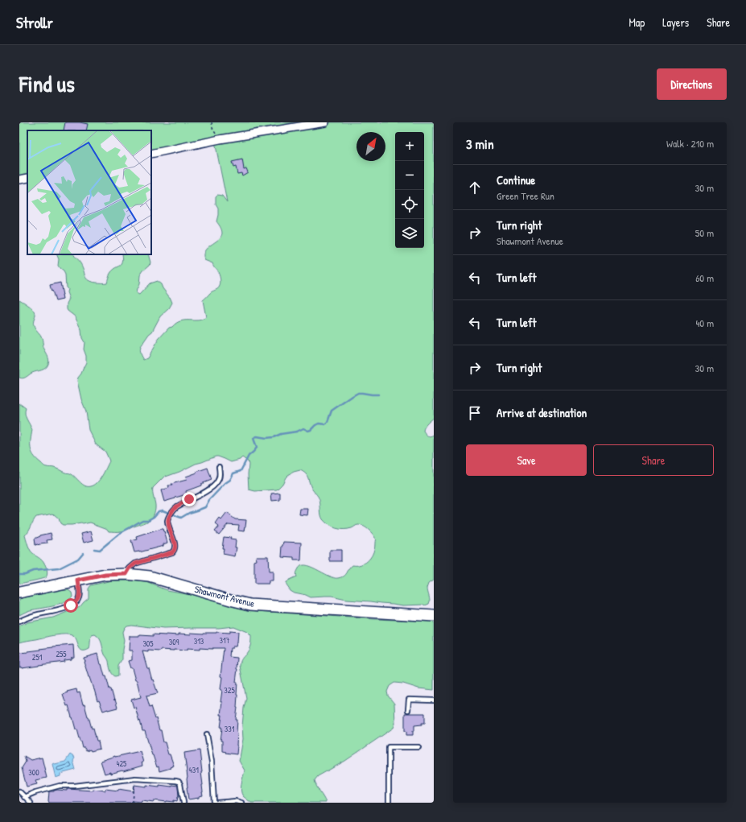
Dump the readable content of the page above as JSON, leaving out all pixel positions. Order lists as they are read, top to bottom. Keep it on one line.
{"streets":{"main road":["Shawmont Avenue"]},"house_numbers":["317","313","309","305","255","251","325","331","425","431","300"],"north":"top right","page":{"header":"Strollr","nav":["Map","Layers","Share"],"title":"Find us","buttons":["Directions",["Save","Share"]],"heading":["3 min","Walk · 210 m"],"map_buttons":["+","−"],"list":[["Continue","Green Tree Run","30 m"],["Turn right","Shawmont Avenue","50 m"],["Turn left","60 m"],["Turn left","40 m"],["Turn right","30 m"],"Arrive at destination"]}}
